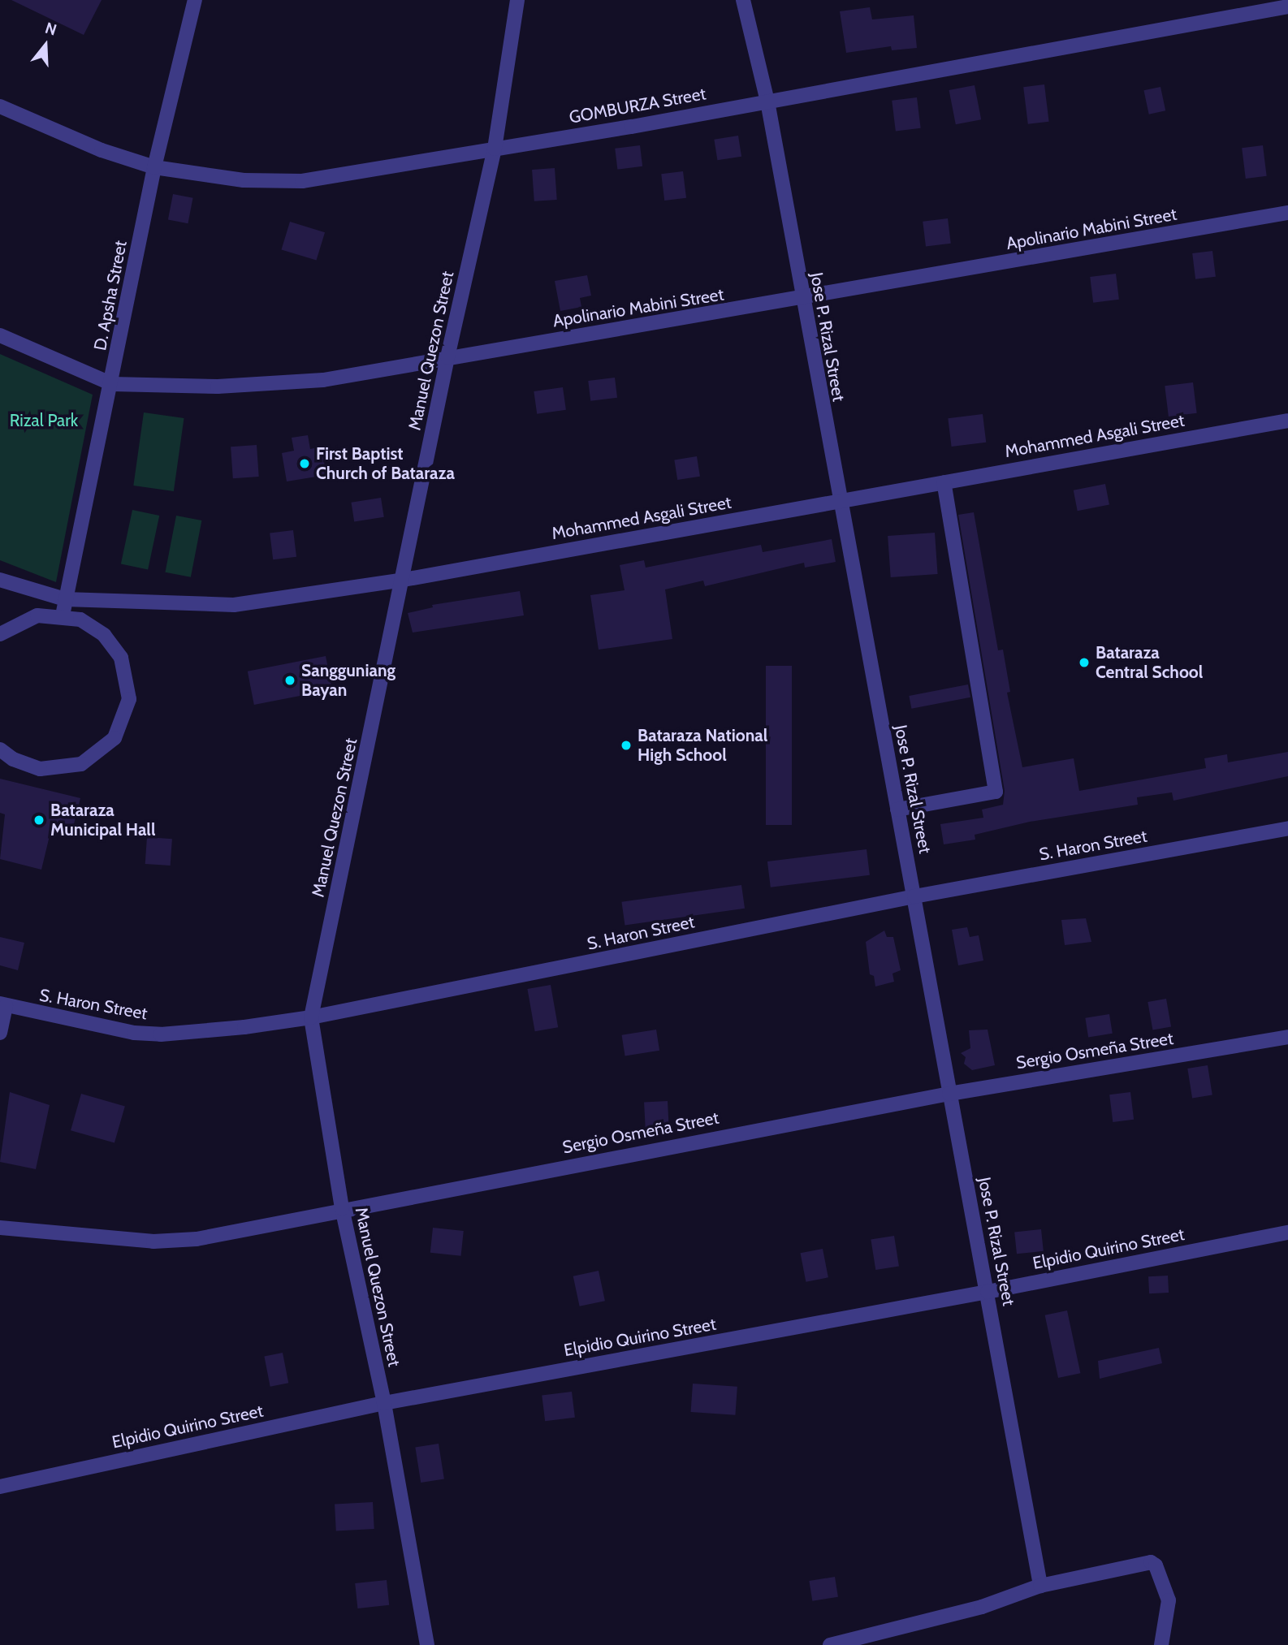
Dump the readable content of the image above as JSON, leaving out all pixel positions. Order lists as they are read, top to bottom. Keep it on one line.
{"streets":{"street":["GOMBURZA Street","Apolinario Mabini Street","D. Apsha Street","Jose P. Rizal Street","Manuel Quezon Street","Mohammed Asgali Street","S. Haron Street","Sergio Osmeña Street","Elpidio Quirino Street"]},"crossings":[["GOMBURZA Street","D. Apsha Street"],["GOMBURZA Street","Jose P. Rizal Street"],["GOMBURZA Street","Manuel Quezon Street"],["Apolinario Mabini Street","D. Apsha Street"],["Apolinario Mabini Street","Jose P. Rizal Street"],["Apolinario Mabini Street","Manuel Quezon Street"],["D. Apsha Street","Mohammed Asgali Street"],["Jose P. Rizal Street","Mohammed Asgali Street"],["Jose P. Rizal Street","S. Haron Street"],["Jose P. Rizal Street","Sergio Osmeña Street"],["Jose P. Rizal Street","Elpidio Quirino Street"],["Manuel Quezon Street","Mohammed Asgali Street"],["Manuel Quezon Street","S. Haron Street"],["Manuel Quezon Street","Sergio Osmeña Street"],["Manuel Quezon Street","Elpidio Quirino Street"]],"parks":["Rizal Park"],"places":["First Baptist Church of Bataraza","Bataraza Central School","Sangguniang Bayan","Bataraza National High School","Bataraza Municipal Hall"],"north":"top"}
